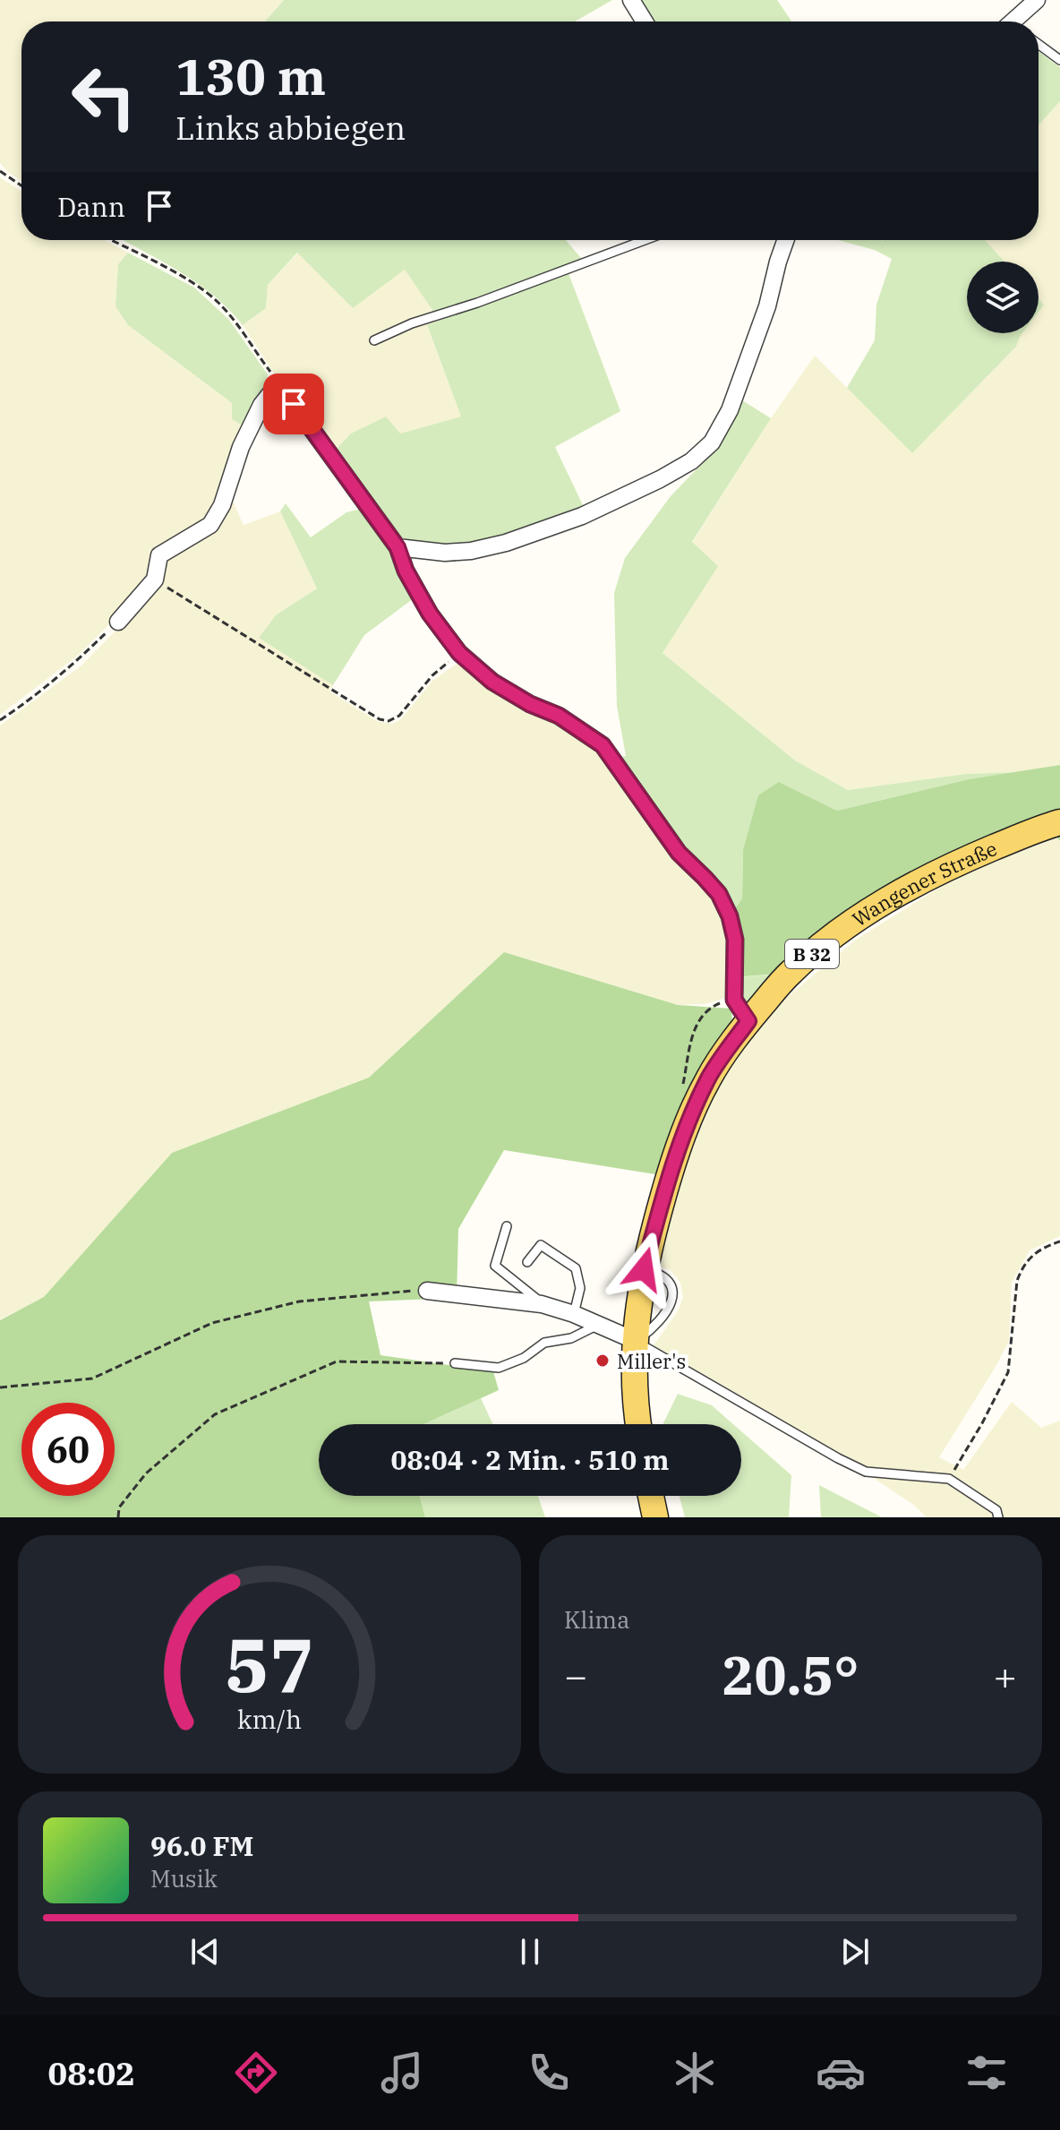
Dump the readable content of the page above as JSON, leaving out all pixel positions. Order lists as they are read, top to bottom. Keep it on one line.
{"streets":{"main road":["Wangener Straße","B 32"]},"places":["Miller's"],"page":{"turn":["130 m","Links abbiegen"],"then":"Dann","limit":"60","trip":"08:04 · 2 Min. · 510 m","tile":"Klima","heat":["−","20.5°","+"],"song":["96.0 FM","Musik"],"tabs":"08:02","gauge":["57","km/h"]}}
